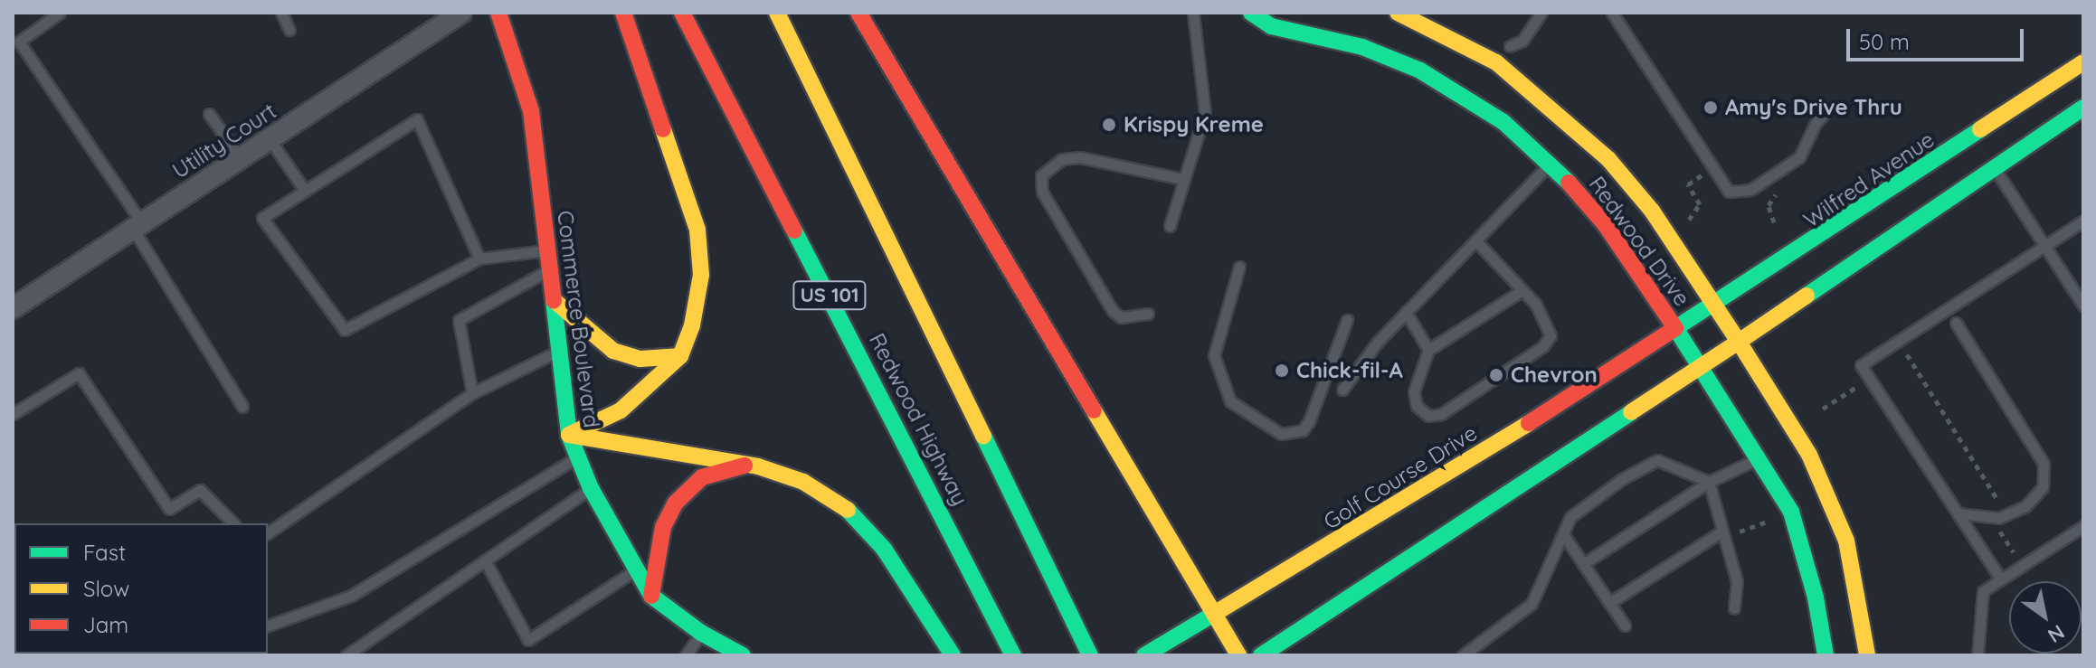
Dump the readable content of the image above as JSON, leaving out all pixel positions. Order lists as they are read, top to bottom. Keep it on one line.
{"streets":{"main road":["Wilfred Avenue","Redwood Drive","US 101","Commerce Boulevard","Redwood Highway","Golf Course Drive"],"street":["Utility Court"]},"crossings":[["Wilfred Avenue","Redwood Drive"],["Wilfred Avenue","Golf Course Drive"],["Redwood Drive","Golf Course Drive"]],"places":["Amy's Drive Thru","Krispy Kreme","Chick-fil-A","Chevron"],"legend":["Fast","Slow","Jam"],"scale_bar":"50 m","north":"bottom right"}
